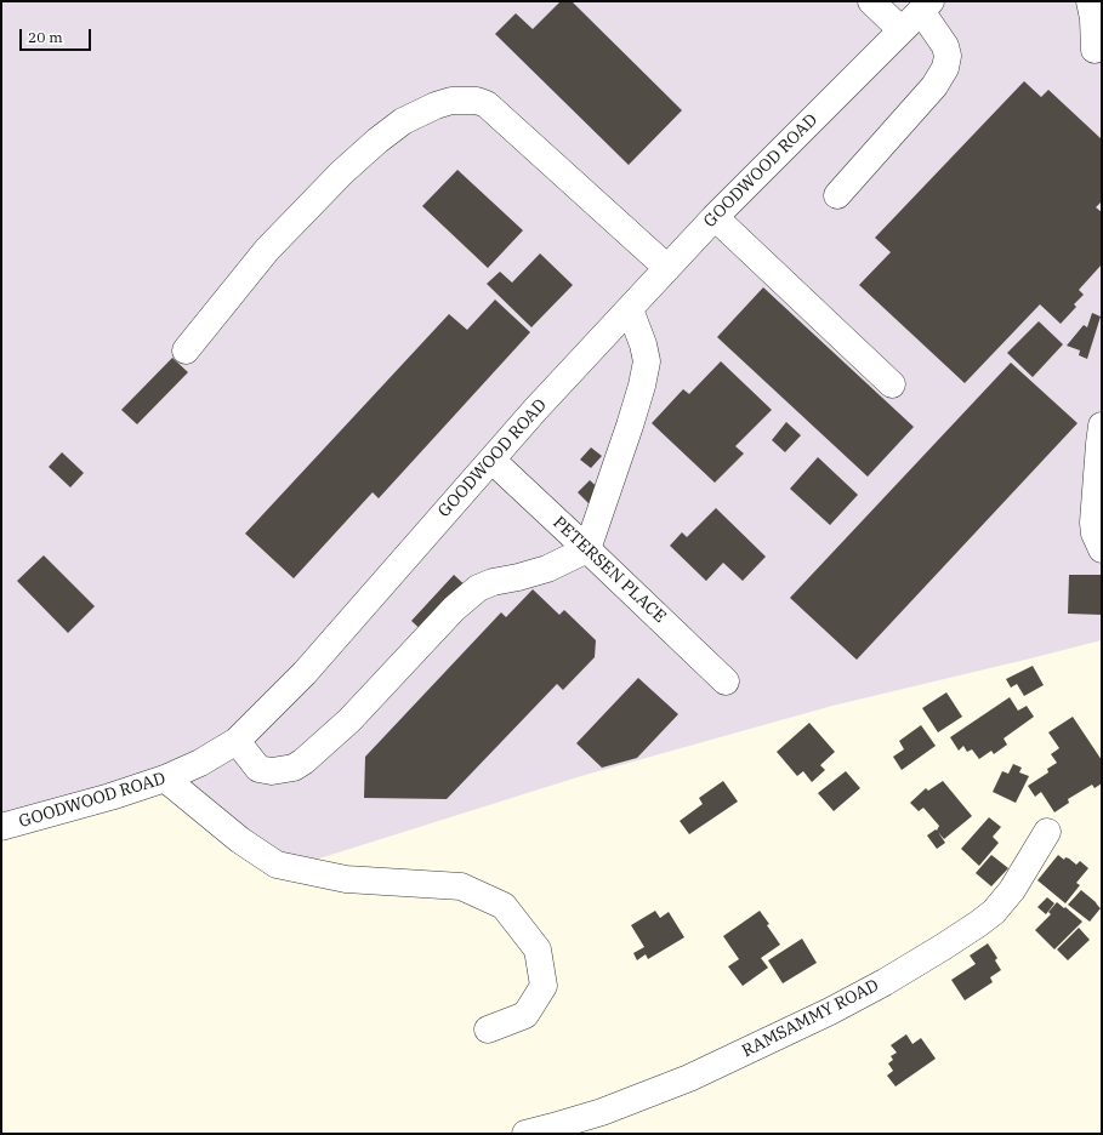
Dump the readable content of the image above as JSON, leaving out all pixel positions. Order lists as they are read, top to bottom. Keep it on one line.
{"streets":{"street":["GOODWOOD ROAD","PETERSEN PLACE","RAMSAMMY ROAD"]},"crossings":[["GOODWOOD ROAD","PETERSEN PLACE"]],"scale_bar":"20 m"}
